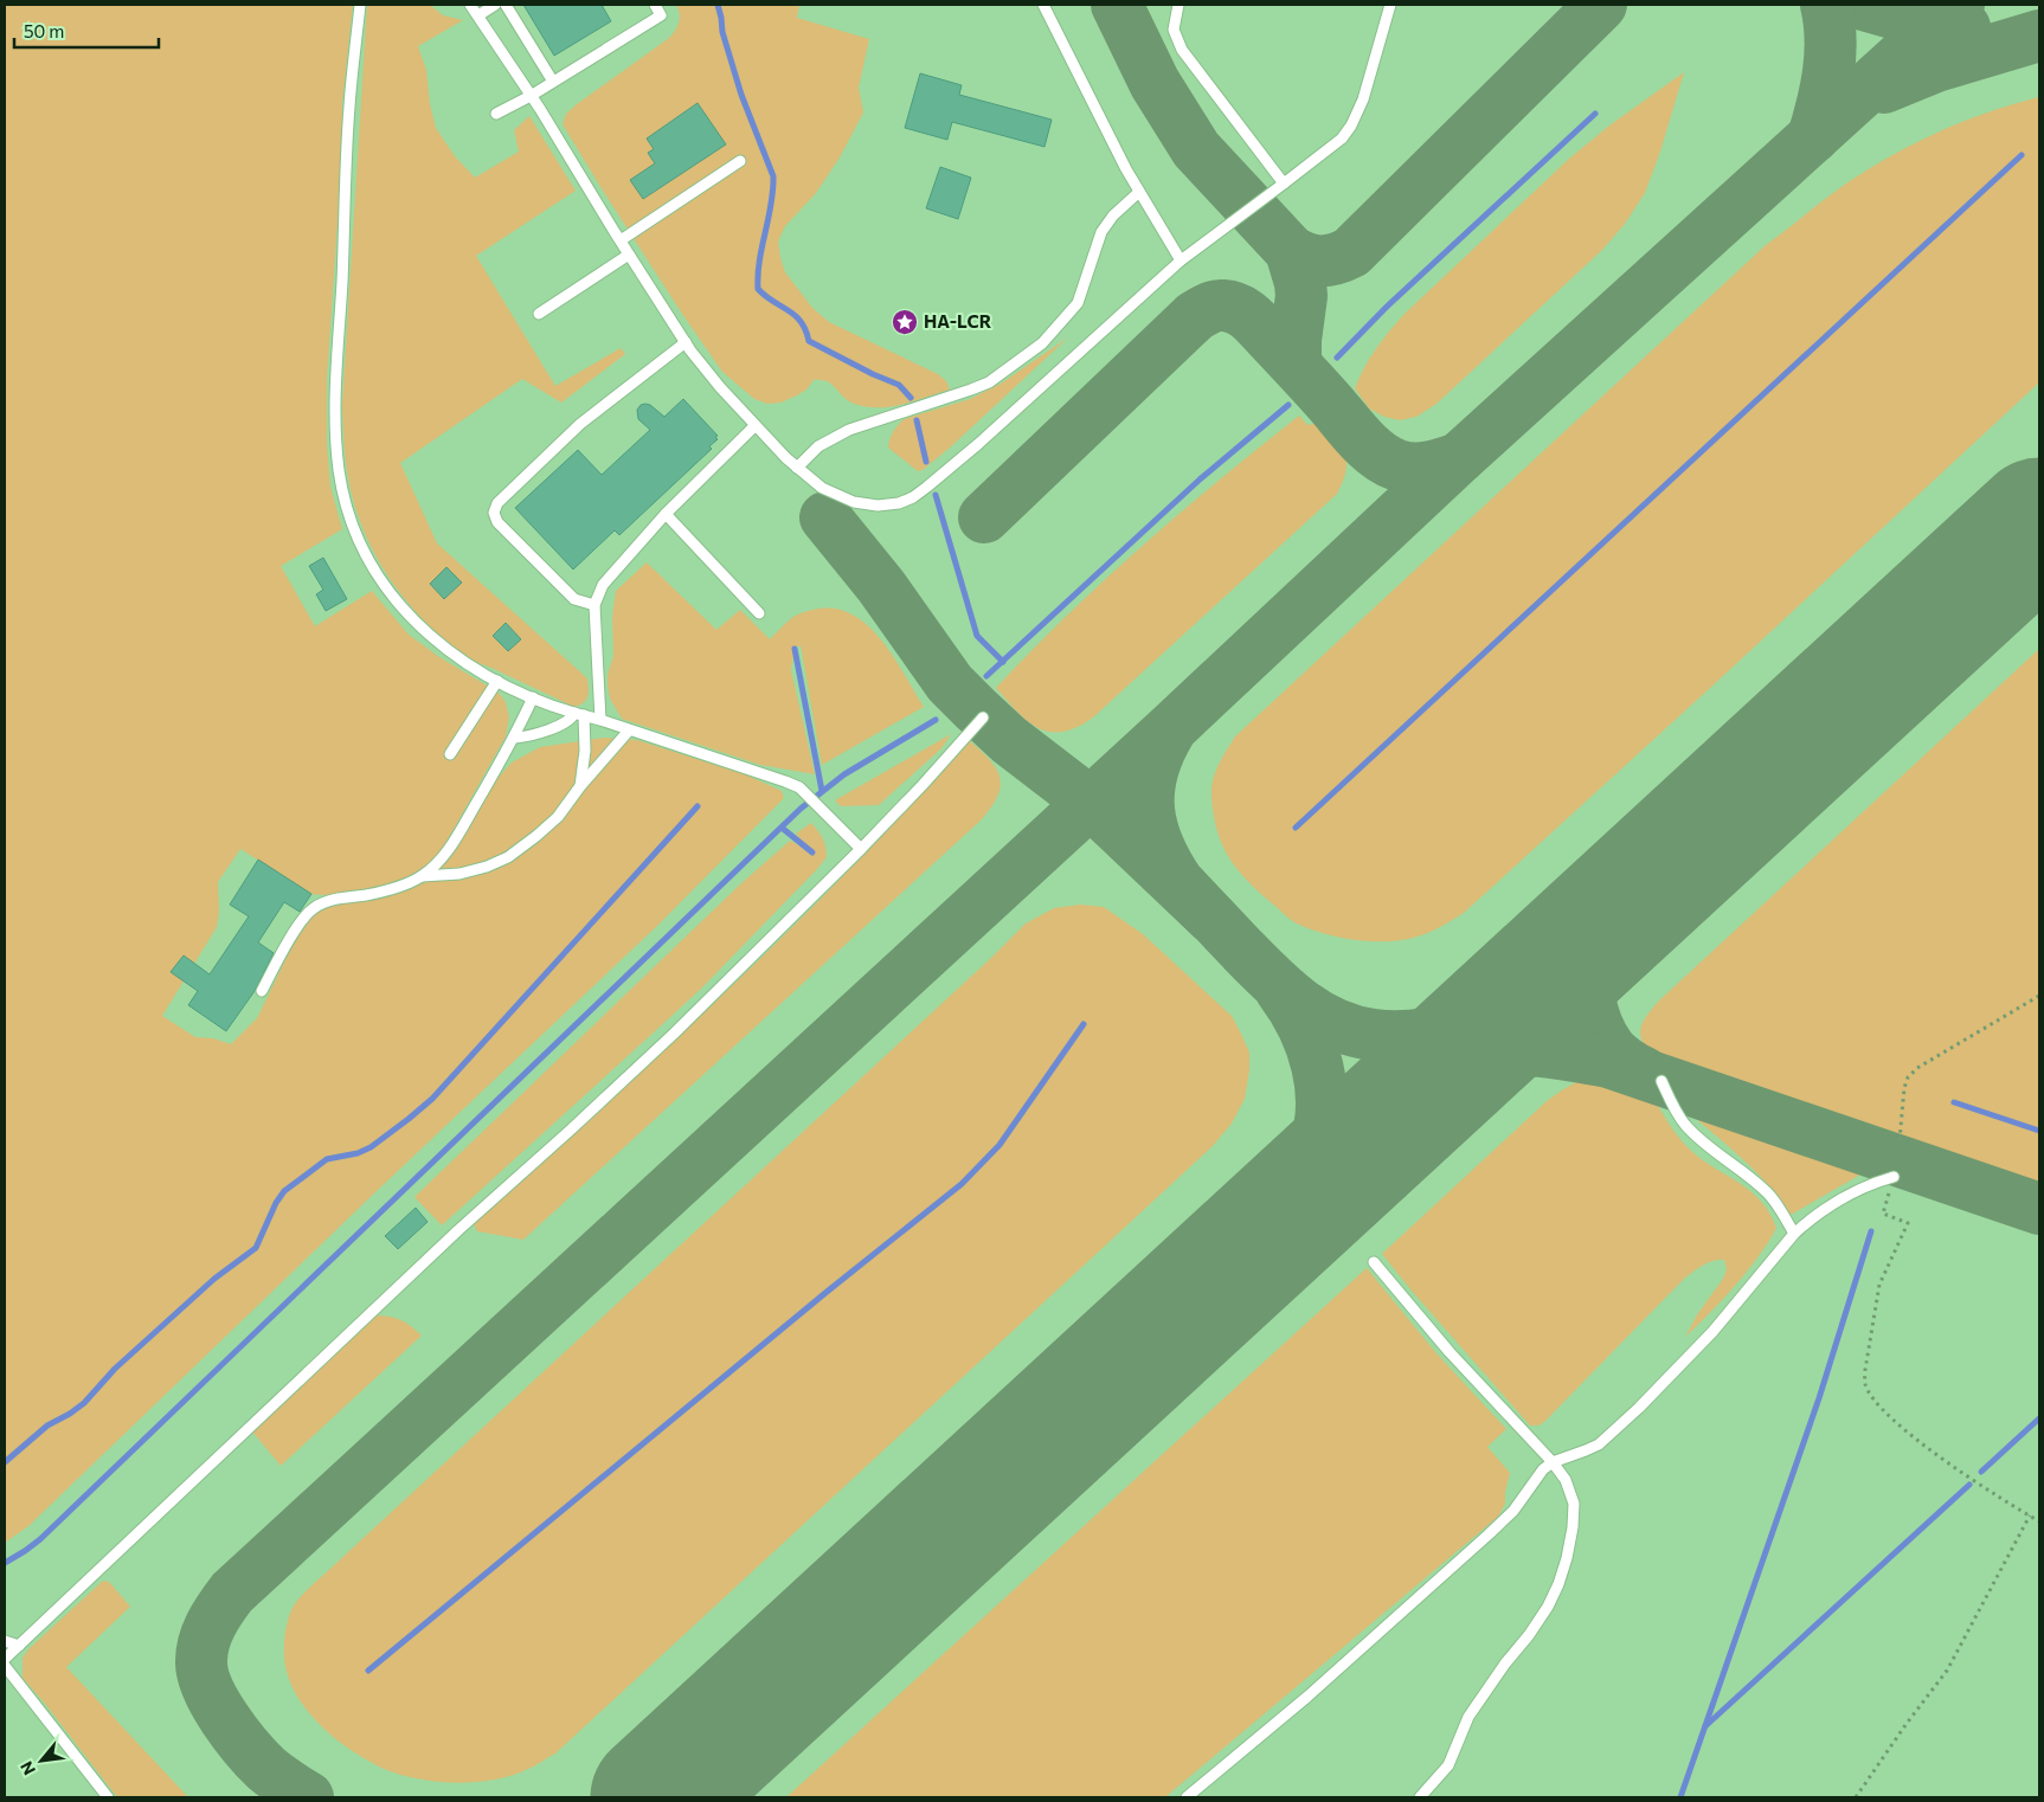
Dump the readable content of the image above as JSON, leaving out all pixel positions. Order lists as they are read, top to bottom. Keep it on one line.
{"places":{"place":["HA-LCR"]},"scale_bar":"50 m","north":"bottom left"}
